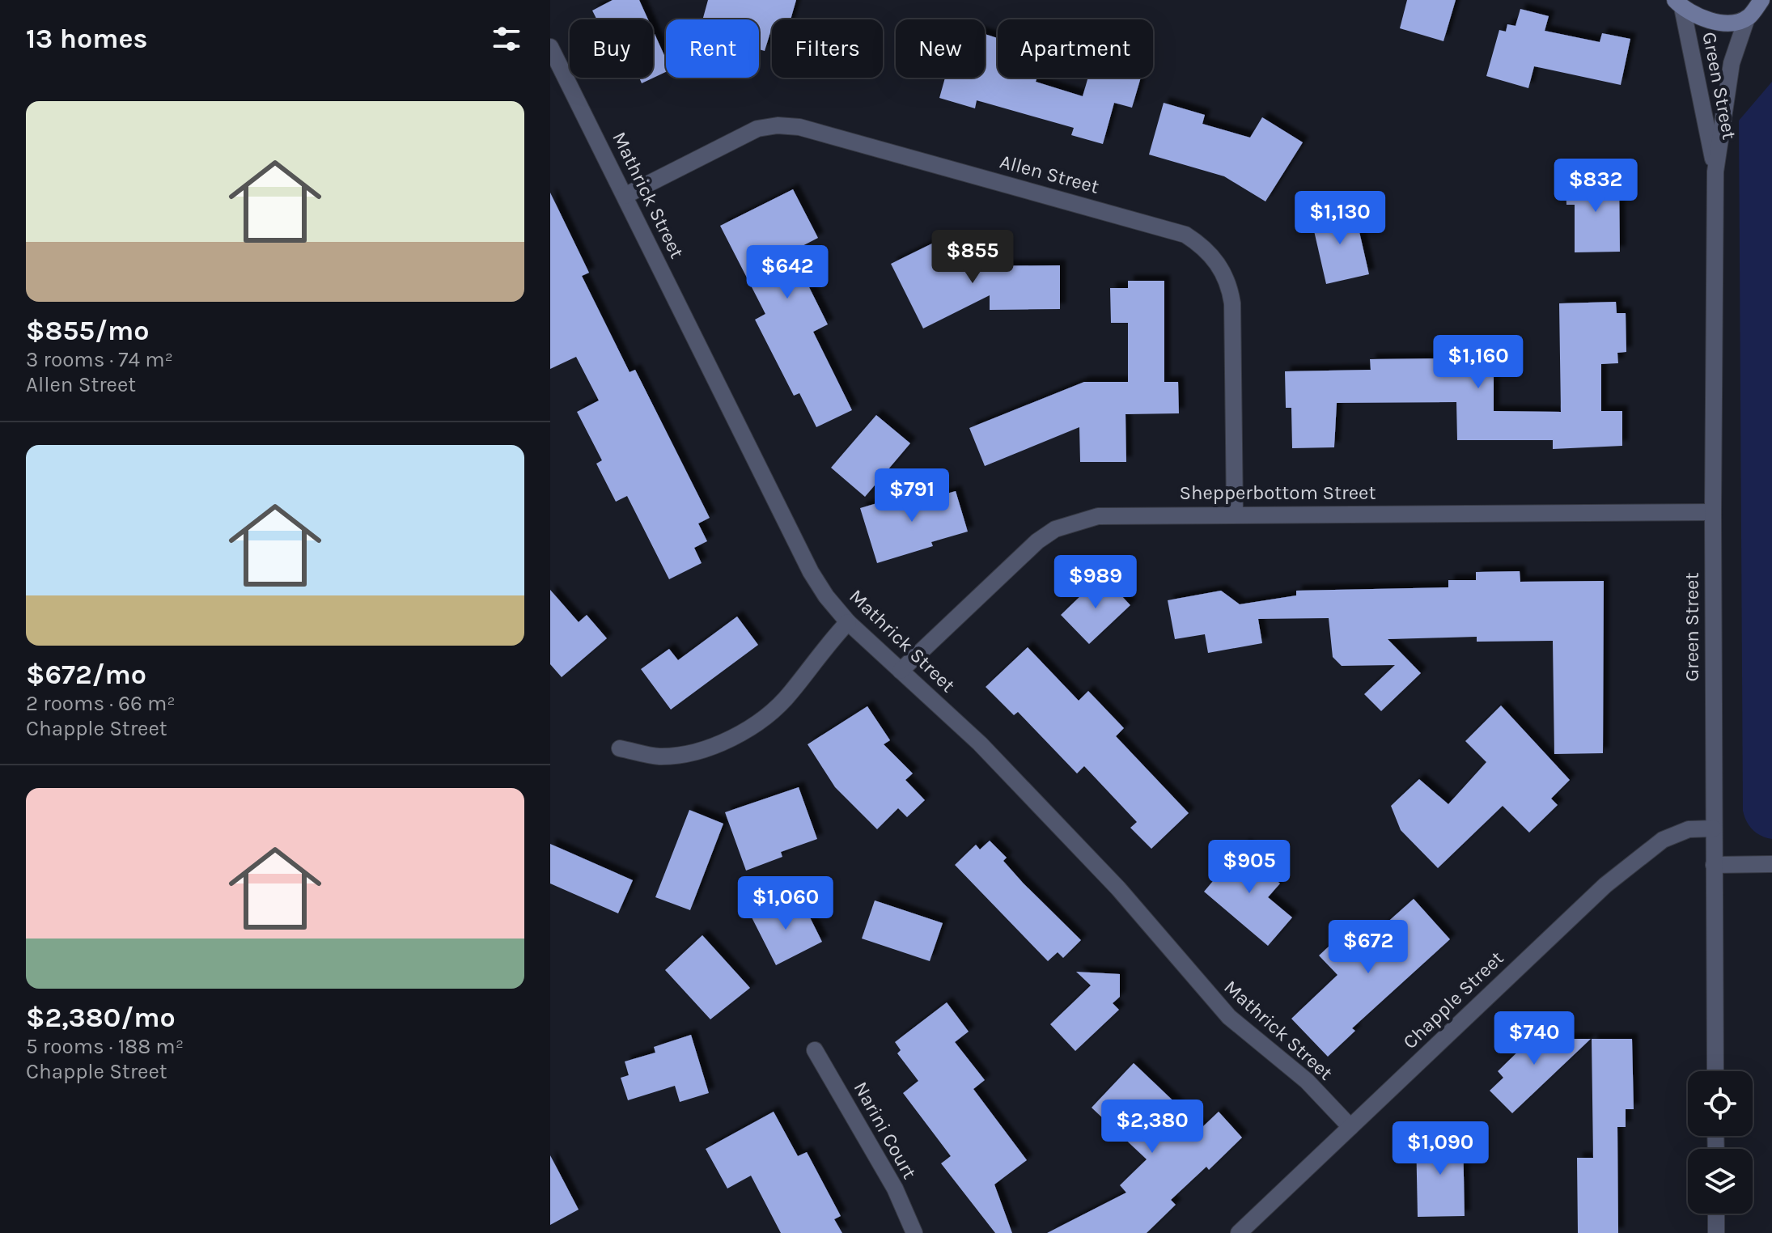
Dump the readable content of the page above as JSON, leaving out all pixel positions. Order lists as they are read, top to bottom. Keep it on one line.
{"streets":{"street":["Green Street","Allen Street","Mathrick Street","Shepperbottom Street","Chapple Street","Narini Court"]},"crossings":[["Green Street","Shepperbottom Street"],["Green Street","Chapple Street"],["Allen Street","Mathrick Street"],["Allen Street","Shepperbottom Street"],["Mathrick Street","Shepperbottom Street"],["Mathrick Street","Chapple Street"]],"page":{"heading":"13 homes","chip":["Buy","Rent","Filters","New","Apartment"],"list":[{"name":"$855/mo","note":"3 rooms · 74 m² · Allen Street"},{"name":"$672/mo","note":"2 rooms · 66 m² · Chapple Street"},{"name":"$2,380/mo","note":"5 rooms · 188 m² · Chapple Street"}],"price":["$832","$1,130","$855","$642","$1,160","$791","$989","$905","$1,060","$672","$740","$2,380","$1,090"]}}
